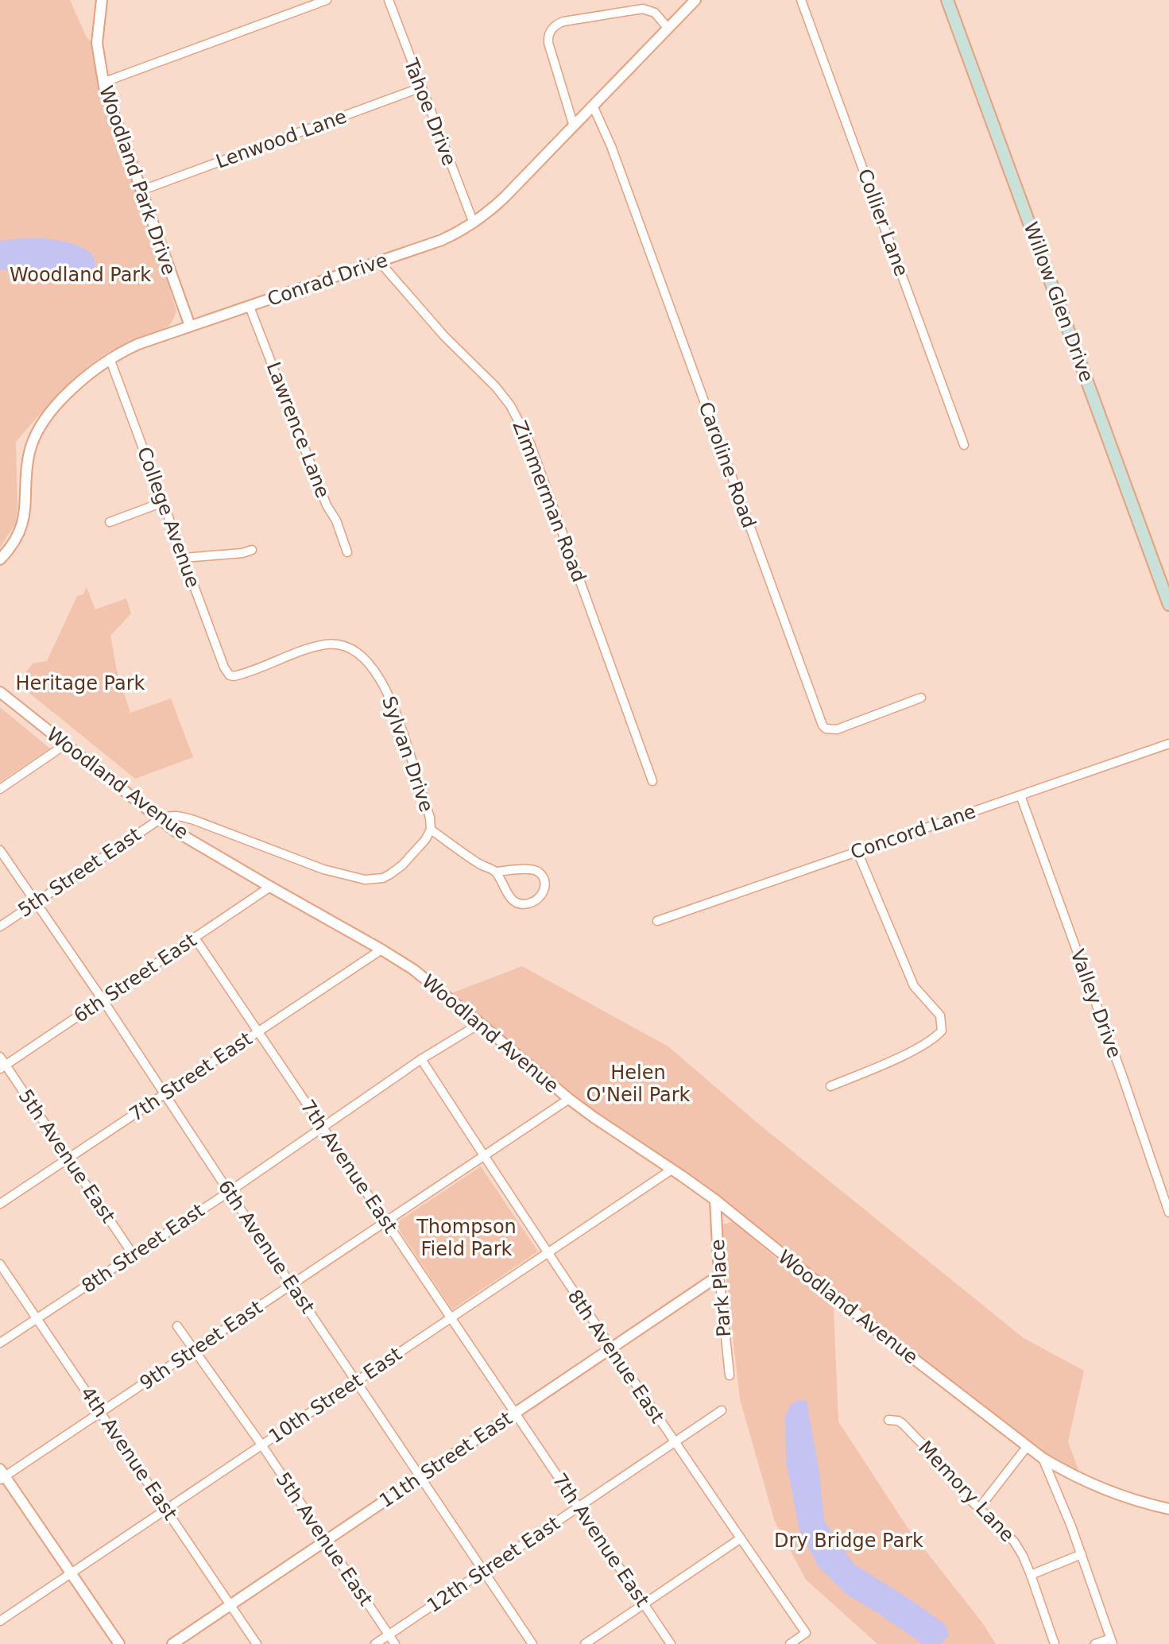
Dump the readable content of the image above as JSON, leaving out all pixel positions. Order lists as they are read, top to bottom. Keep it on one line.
{"streets":{"main road":["Willow Glen Drive"],"street":["Tahoe Drive","Lenwood Lane","Woodland Park Drive","Collier Lane","Conrad Drive","Lawrence Lane","Caroline Road","Zimmerman Road","College Avenue","Sylvan Drive","Woodland Avenue","Concord Lane","5th Street East","6th Street East","Valley Drive","7th Street East","5th Avenue East","7th Avenue East","6th Avenue East","8th Street East","Park Place","9th Street East","8th Avenue East","10th Street East","4th Avenue East","11th Street East","Memory Lane","12th Street East"]},"crossings":[["Tahoe Drive","Lenwood Lane"],["Tahoe Drive","Conrad Drive"],["Lenwood Lane","Woodland Park Drive"],["Woodland Park Drive","Conrad Drive"],["Conrad Drive","Lawrence Lane"],["Conrad Drive","Caroline Road"],["Conrad Drive","Zimmerman Road"],["Conrad Drive","College Avenue"],["College Avenue","Sylvan Drive"],["Sylvan Drive","Woodland Avenue"],["Sylvan Drive","5th Street East"],["Woodland Avenue","5th Street East"],["Woodland Avenue","6th Street East"],["Woodland Avenue","7th Street East"],["Woodland Avenue","8th Street East"],["Woodland Avenue","Park Place"],["Woodland Avenue","9th Street East"],["Woodland Avenue","10th Street East"],["Concord Lane","Valley Drive"],["5th Street East","6th Avenue East"],["6th Street East","5th Avenue East"],["6th Street East","7th Avenue East"],["6th Street East","6th Avenue East"],["7th Street East","5th Avenue East"],["7th Street East","7th Avenue East"],["7th Street East","6th Avenue East"],["5th Avenue East","8th Street East"],["5th Avenue East","9th Street East"],["5th Avenue East","10th Street East"],["5th Avenue East","11th Street East"],["5th Avenue East","12th Street East"],["7th Avenue East","8th Street East"],["7th Avenue East","9th Street East"],["7th Avenue East","10th Street East"],["7th Avenue East","11th Street East"],["7th Avenue East","12th Street East"],["6th Avenue East","8th Street East"],["6th Avenue East","9th Street East"],["6th Avenue East","10th Street East"],["6th Avenue East","11th Street East"],["6th Avenue East","12th Street East"],["8th Street East","8th Avenue East"],["8th Street East","4th Avenue East"],["Park Place","11th Street East"],["9th Street East","8th Avenue East"],["9th Street East","4th Avenue East"],["8th Avenue East","10th Street East"],["8th Avenue East","11th Street East"],["8th Avenue East","12th Street East"],["10th Street East","4th Avenue East"],["4th Avenue East","11th Street East"]],"parks":["Woodland Park","Heritage Park","Helen O'Neil Park","Thompson Field Park","Dry Bridge Park"]}
